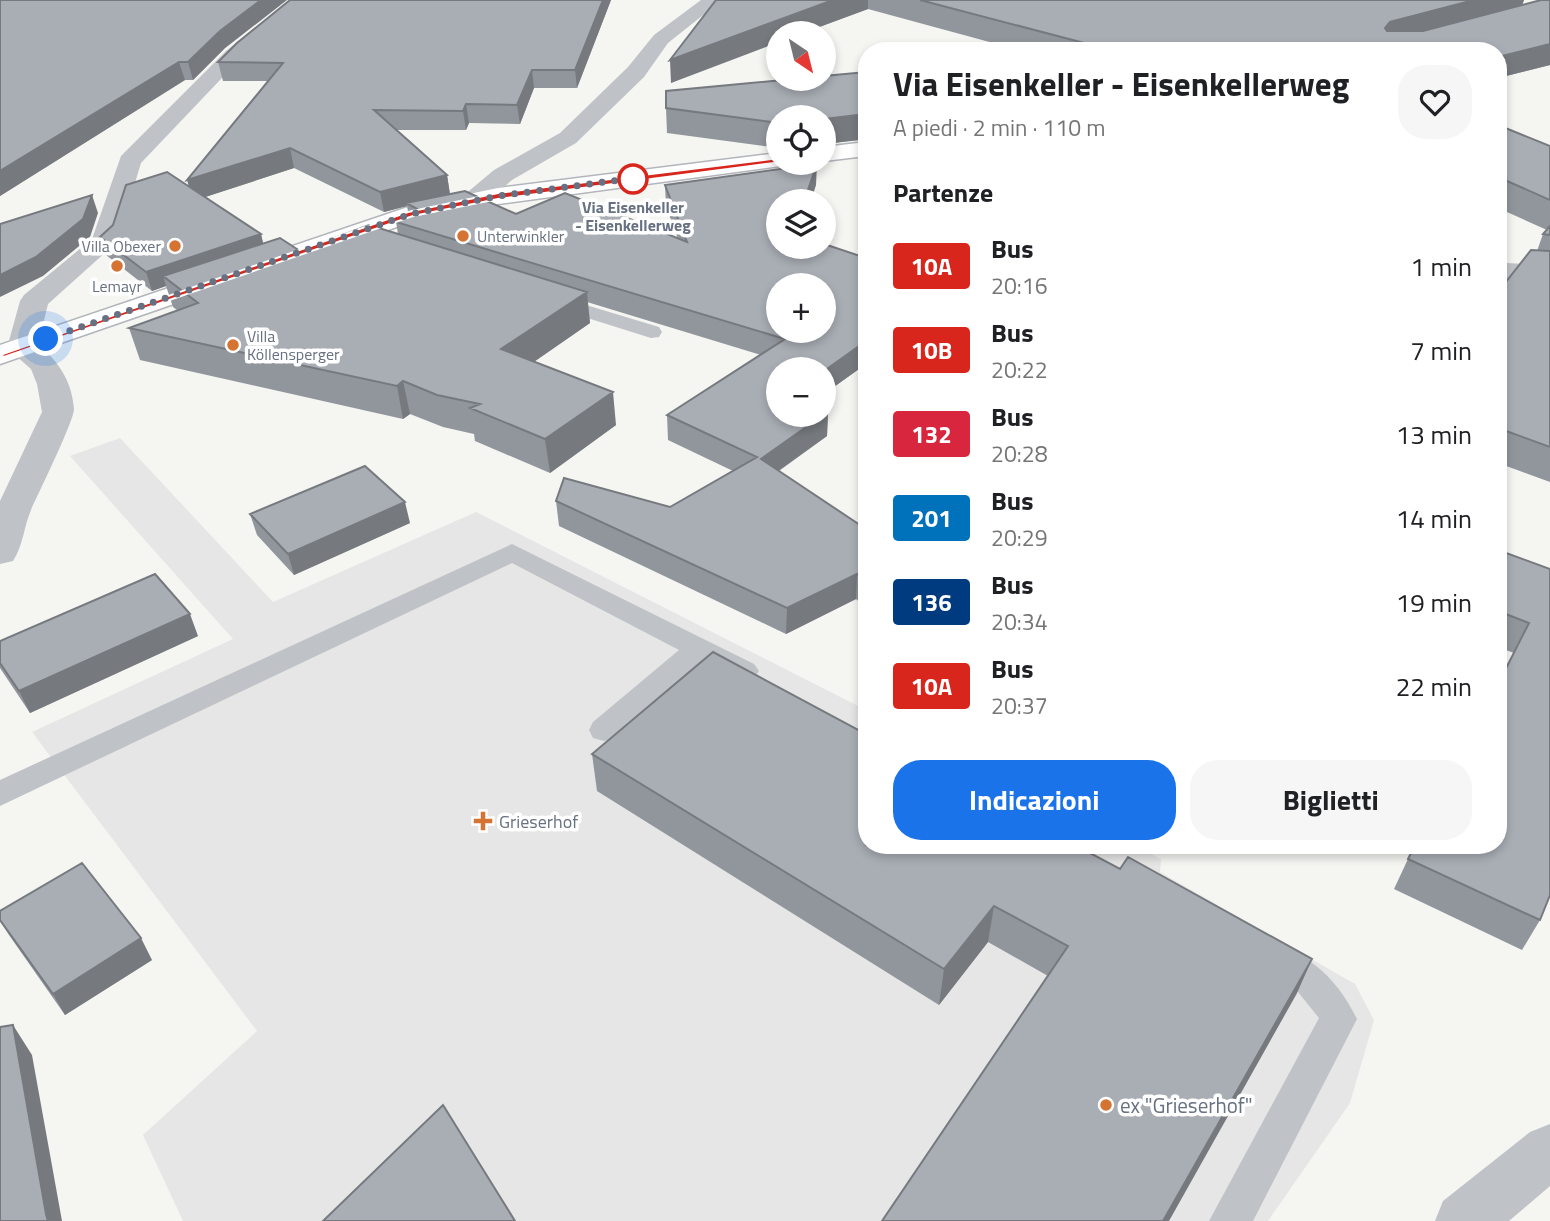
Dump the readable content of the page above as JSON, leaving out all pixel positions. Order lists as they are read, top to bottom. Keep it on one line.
{"places":{"other":["Via Eisenkeller - Eisenkellerweg","Unterwinkler","Villa Obexer","Lemayr","Villa Köllensperger","ex \"Grieserhof\""],"health":["Grieserhof"]},"lines":["bus line 10A"],"north":"bottom right","page":{"map_buttons":["+","−"],"heading":[["Via Eisenkeller - Eisenkellerweg","A piedi · 2 min · 110 m"],"Partenze"],"list":[{"mark":"10A","name":"Bus","note":"20:16","value":"1 min"},{"mark":"10B","name":"Bus","note":"20:22","value":"7 min"},{"mark":"132","name":"Bus","note":"20:28","value":"13 min"},{"mark":"201","name":"Bus","note":"20:29","value":"14 min"},{"mark":"136","name":"Bus","note":"20:34","value":"19 min"},{"mark":"10A","name":"Bus","note":"20:37","value":"22 min"}],"buttons":["Indicazioni","Biglietti"]}}
